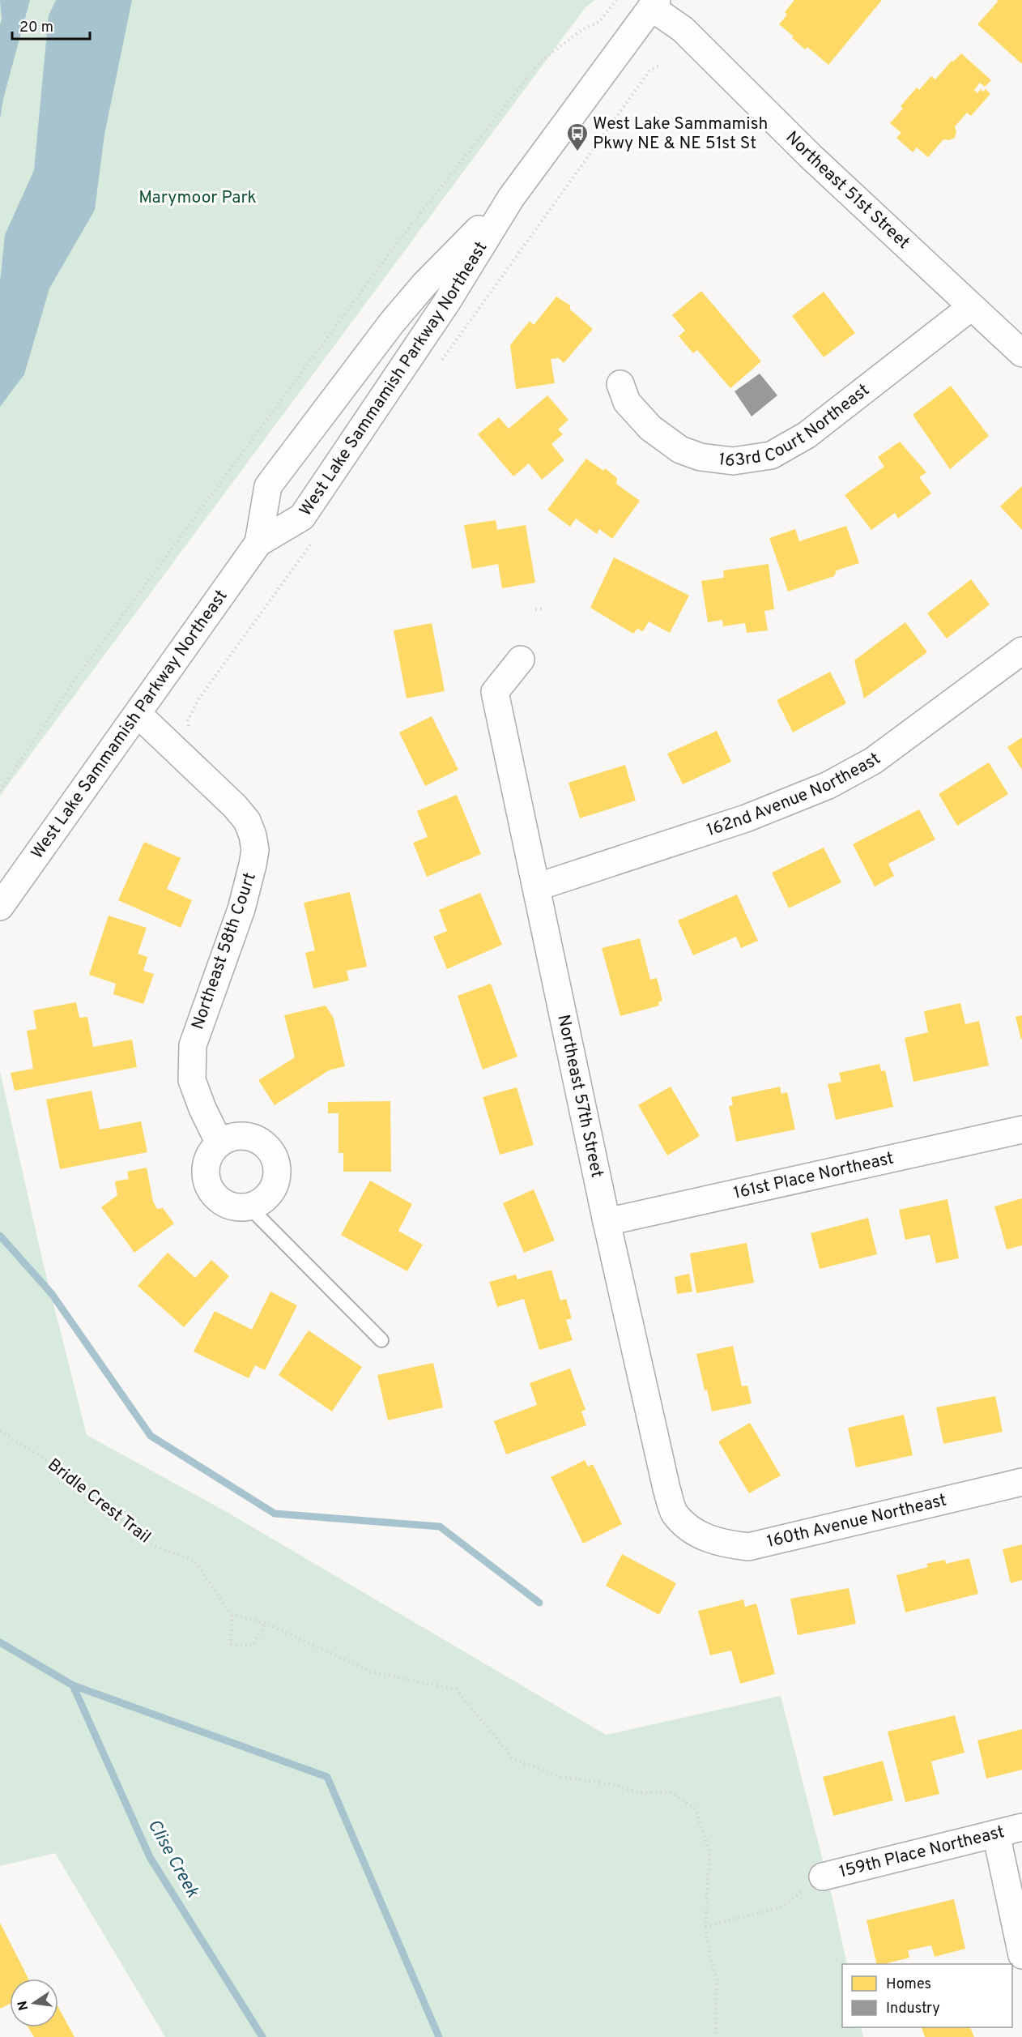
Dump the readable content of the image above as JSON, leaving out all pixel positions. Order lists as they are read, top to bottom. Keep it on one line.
{"streets":{"street":["Northeast 51st Street","West Lake Sammamish Parkway Northeast","163rd Court Northeast","162nd Avenue Northeast","Northeast 58th Court","Northeast 57th Street","161st Place Northeast","160th Avenue Northeast","159th Place Northeast"],"path":["Bridle Crest Trail"]},"crossings":[["Northeast 51st Street","West Lake Sammamish Parkway Northeast"],["Northeast 51st Street","163rd Court Northeast"],["West Lake Sammamish Parkway Northeast","Northeast 58th Court"],["162nd Avenue Northeast","Northeast 57th Street"],["Northeast 57th Street","161st Place Northeast"],["Northeast 57th Street","160th Avenue Northeast"]],"water":["Clise Creek"],"parks":["Marymoor Park"],"places":{"bus stop":["West Lake Sammamish Pkwy NE & NE 51st St"]},"legend":["Homes","Industry"],"scale_bar":"20 m","north":"left"}
